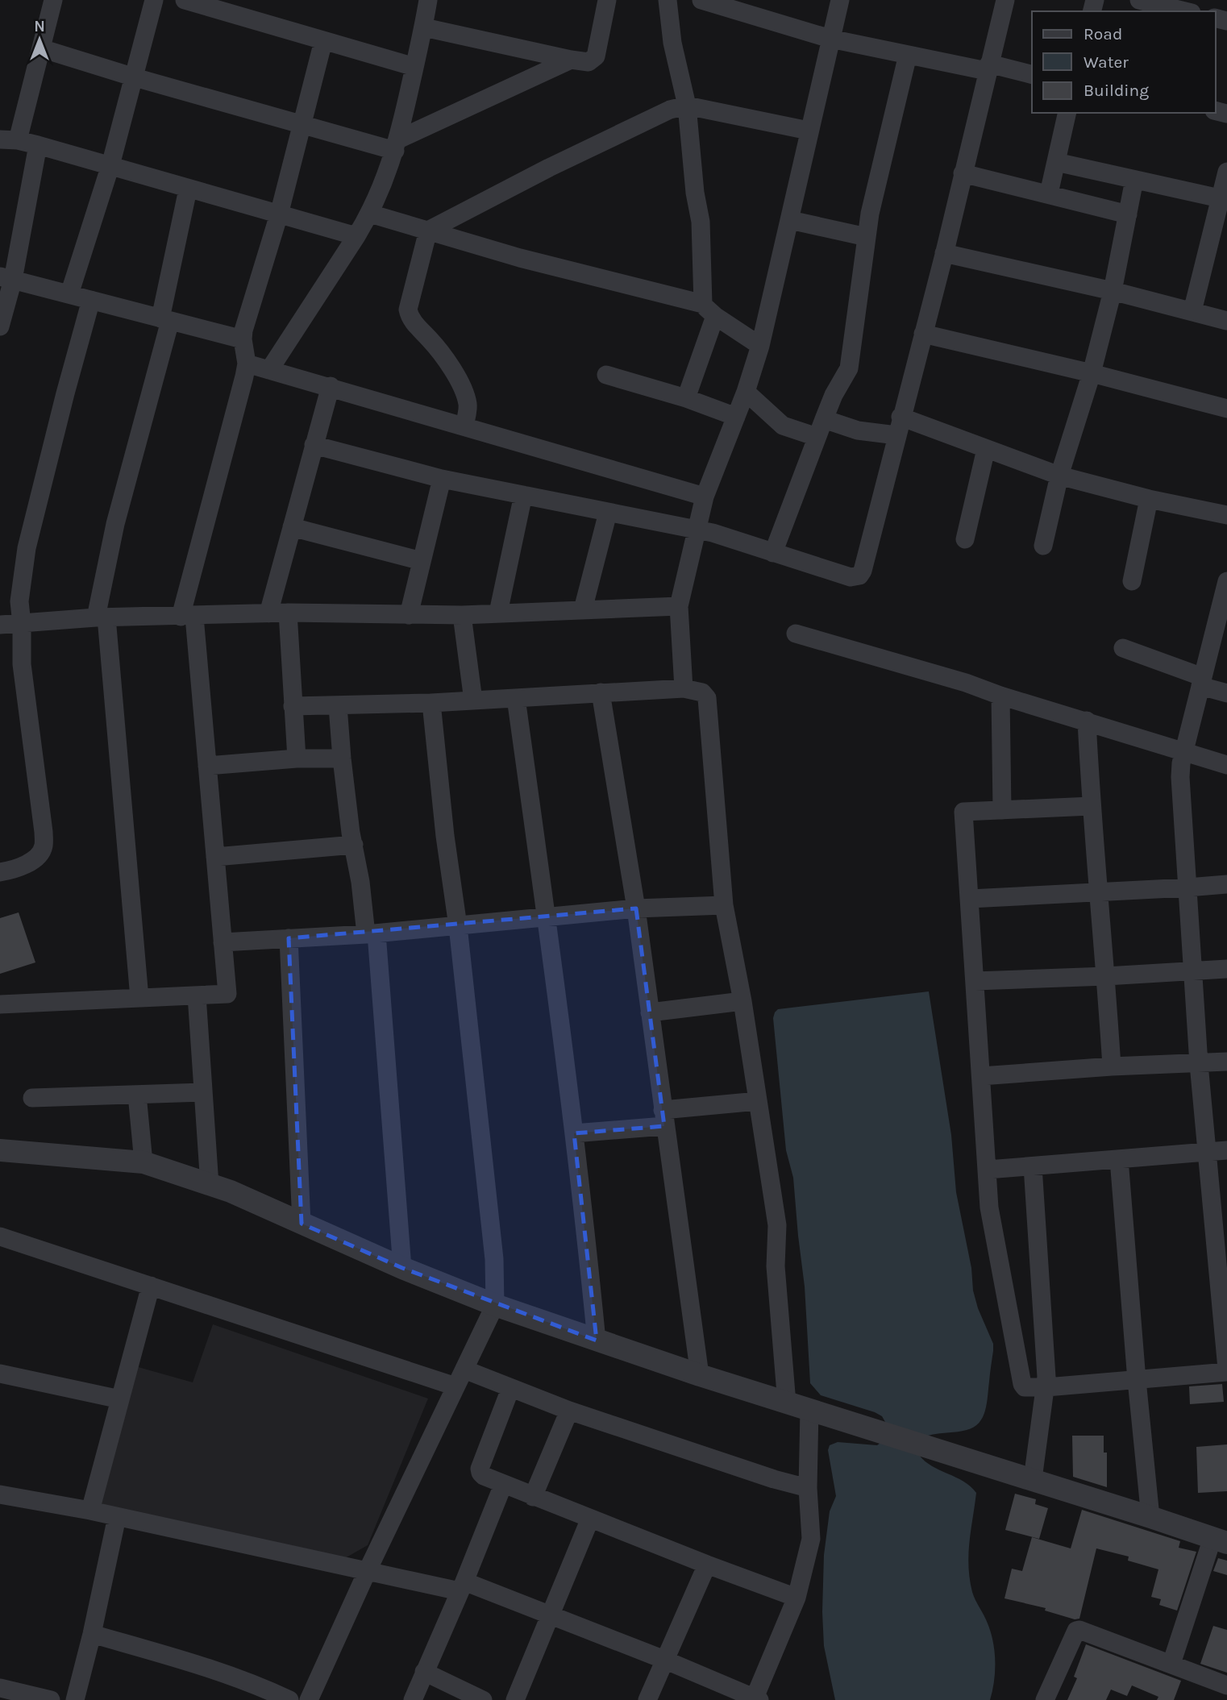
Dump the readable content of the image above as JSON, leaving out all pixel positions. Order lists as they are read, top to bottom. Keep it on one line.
{"legend":["Road","Water","Building"],"north":"top"}
